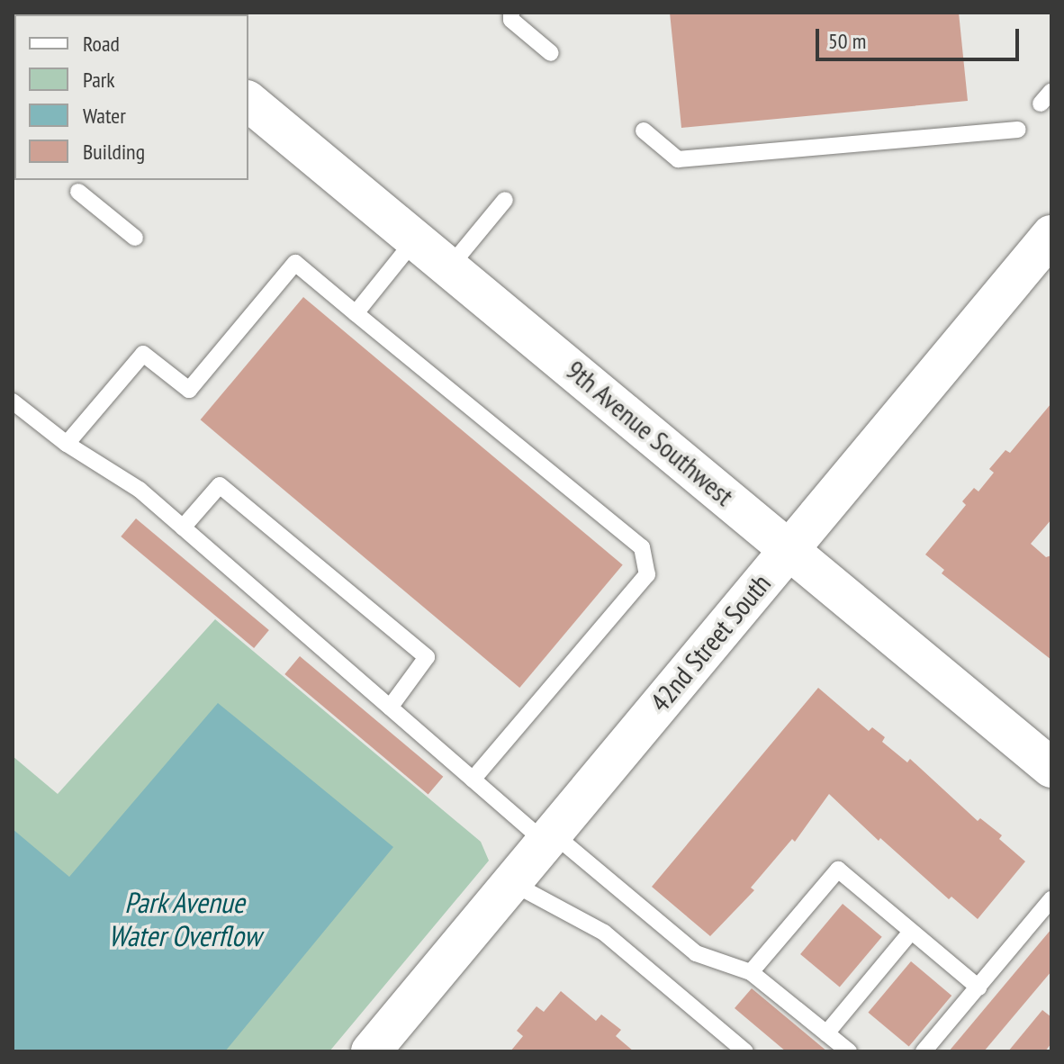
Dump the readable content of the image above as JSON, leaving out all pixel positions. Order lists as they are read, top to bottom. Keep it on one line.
{"streets":{"street":["9th Avenue Southwest","42nd Street South"]},"crossings":[["9th Avenue Southwest","42nd Street South"]],"water":["Park Avenue Water Overflow"],"legend":["Road","Park","Water","Building"],"scale_bar":"50 m"}
